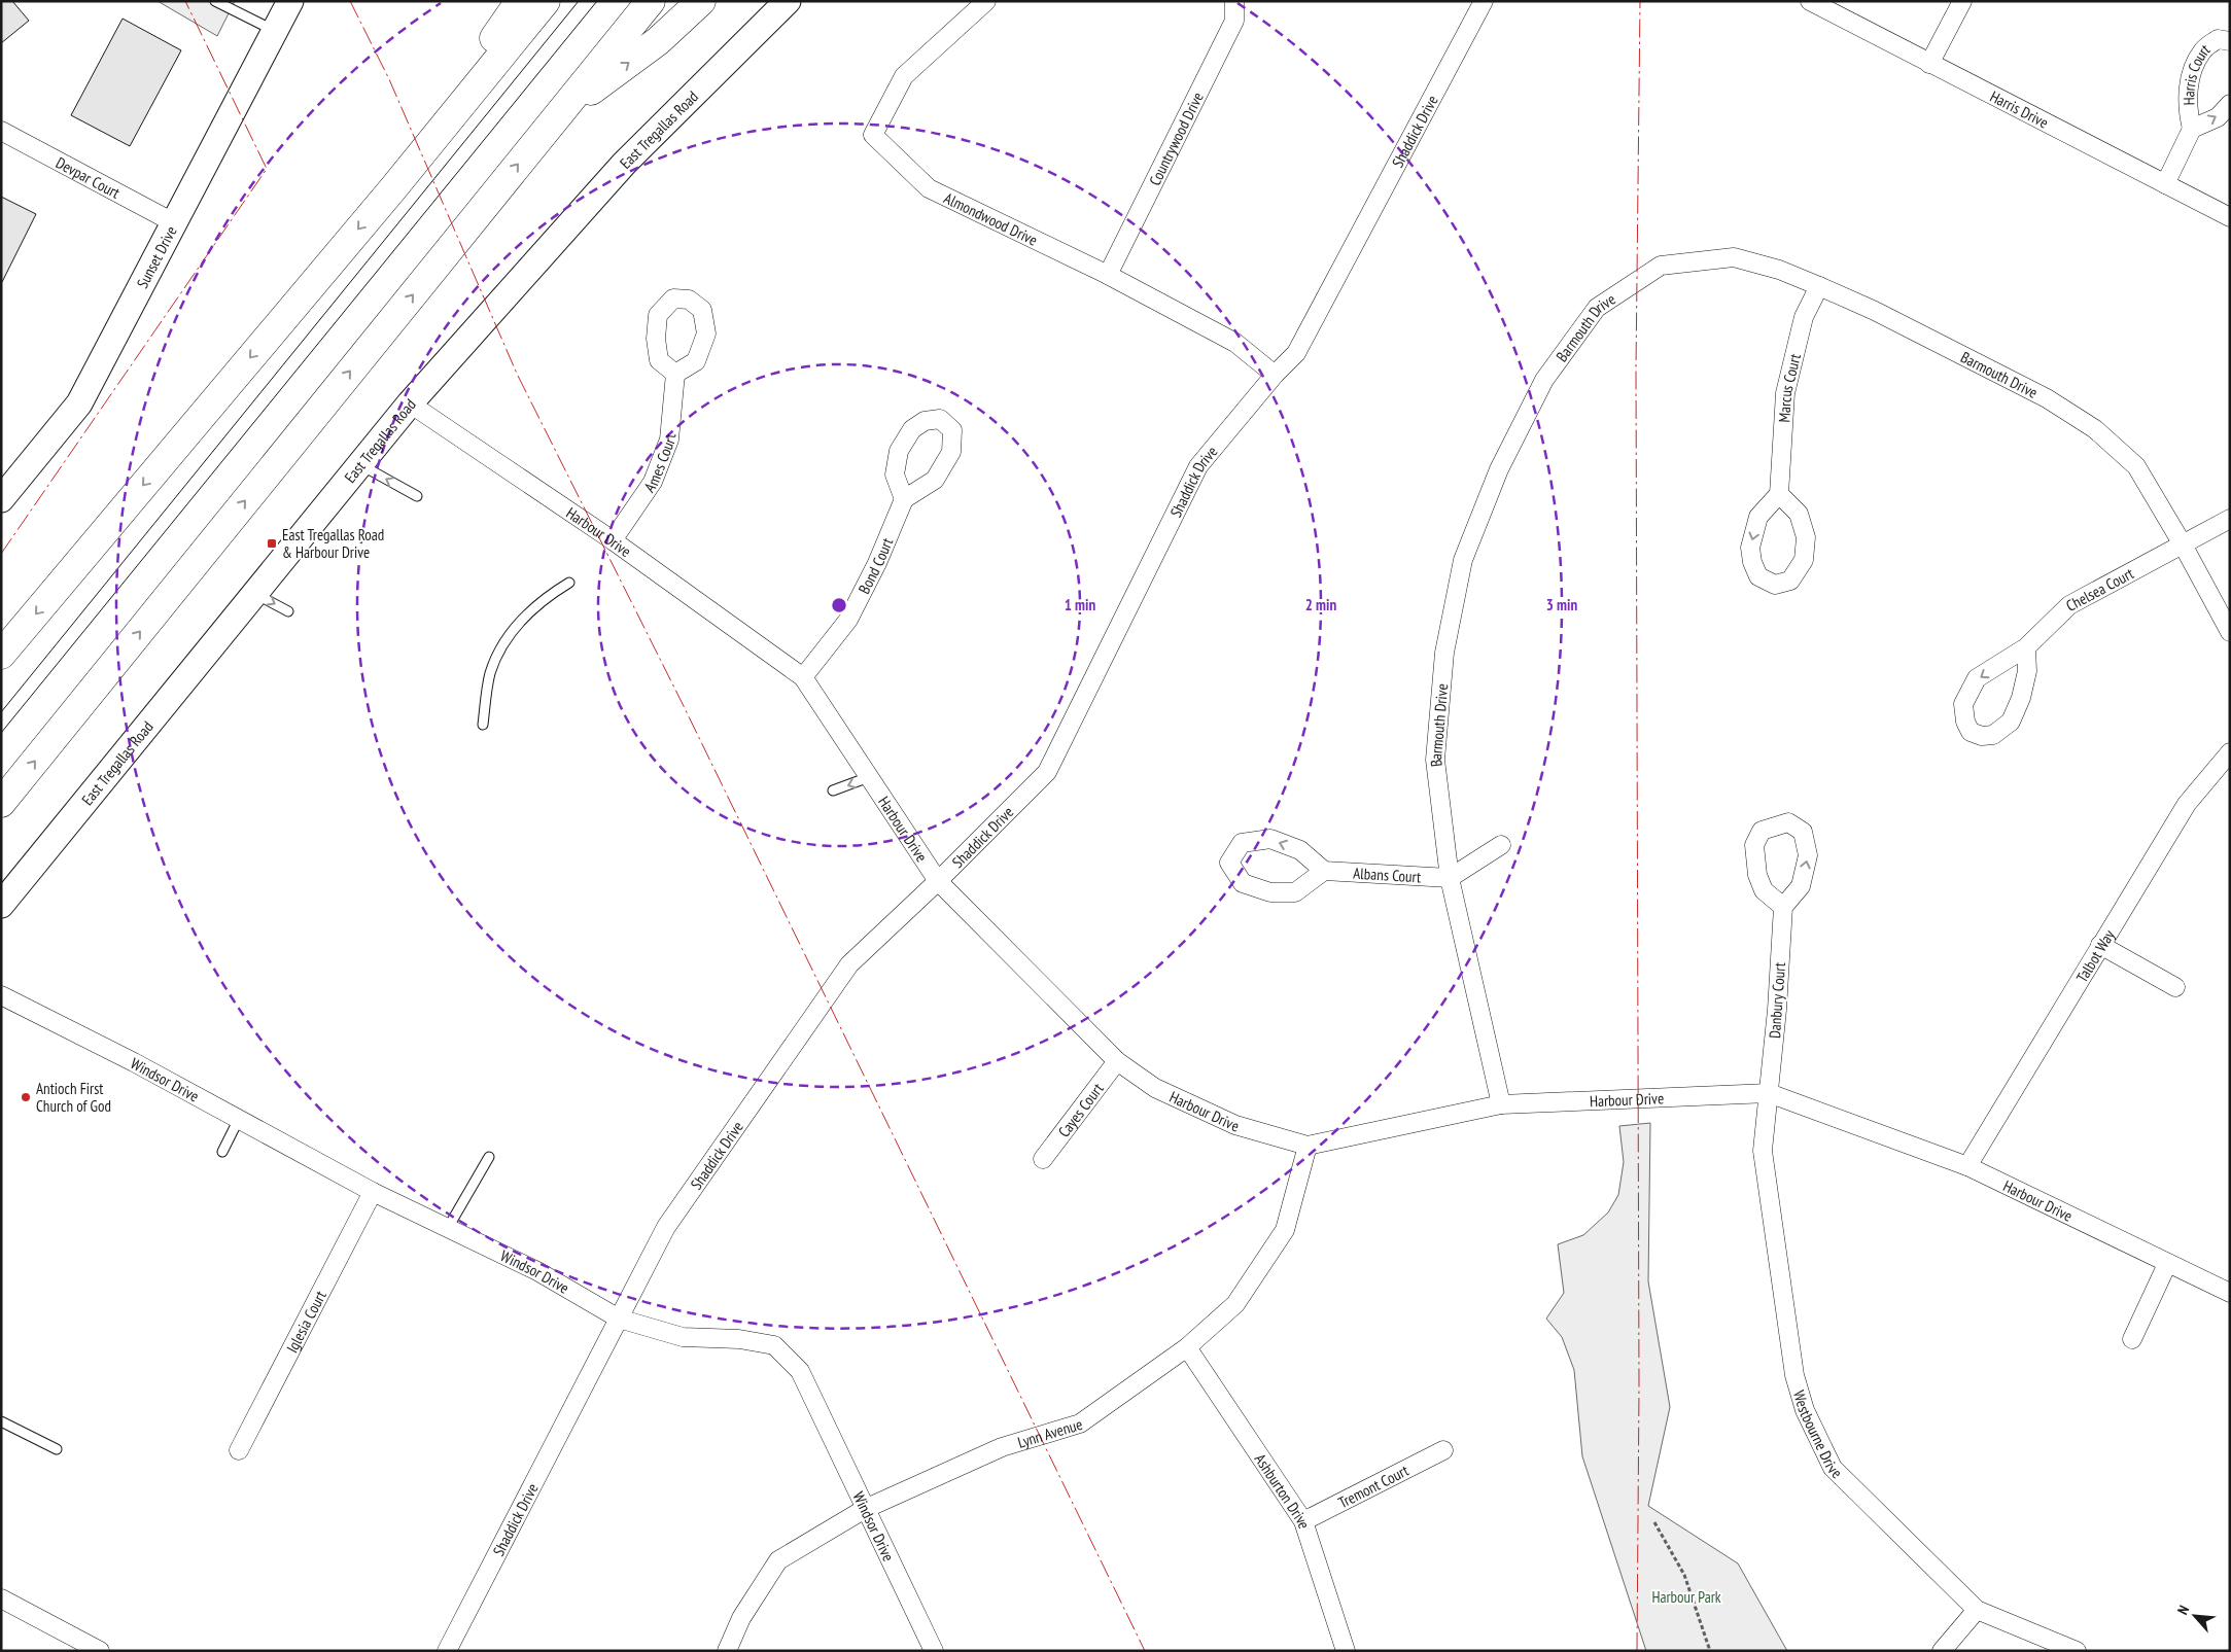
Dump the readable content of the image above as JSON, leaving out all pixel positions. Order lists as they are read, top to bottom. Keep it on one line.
{"streets":{"street":["Harris Court","Harris Drive","East Tregallas Road","Shaddick Drive","Countrywood Drive","Devpar Court","Almondwood Drive","Sunset Drive","Barmouth Drive","Marcus Court","Ames Court","Harbour Drive","Bond Court","Chelsea Court","Albans Court","Talbot Way","Danbury Court","Windsor Drive","Cayes Court","Iglesia Court","Lynn Avenue","Westbourne Drive","Tremont Court","Ashburton Drive"]},"crossings":[["Harris Court","Harris Drive"],["East Tregallas Road","Harbour Drive"],["Shaddick Drive","Almondwood Drive"],["Shaddick Drive","Harbour Drive"],["Shaddick Drive","Windsor Drive"],["Countrywood Drive","Almondwood Drive"],["Devpar Court","Sunset Drive"],["Barmouth Drive","Marcus Court"],["Barmouth Drive","Harbour Drive"],["Barmouth Drive","Chelsea Court"],["Barmouth Drive","Albans Court"],["Ames Court","Harbour Drive"],["Harbour Drive","Bond Court"],["Harbour Drive","Talbot Way"],["Harbour Drive","Danbury Court"],["Harbour Drive","Cayes Court"],["Harbour Drive","Lynn Avenue"],["Harbour Drive","Westbourne Drive"],["Danbury Court","Westbourne Drive"],["Windsor Drive","Iglesia Court"],["Windsor Drive","Lynn Avenue"],["Lynn Avenue","Ashburton Drive"],["Tremont Court","Ashburton Drive"]],"parks":["Harbour Park"],"places":{"transit":["East Tregallas Road & Harbour Drive"],"other":["Antioch First Church of God"]},"north":"top left","rings":["1 min","2 min","3 min"]}
